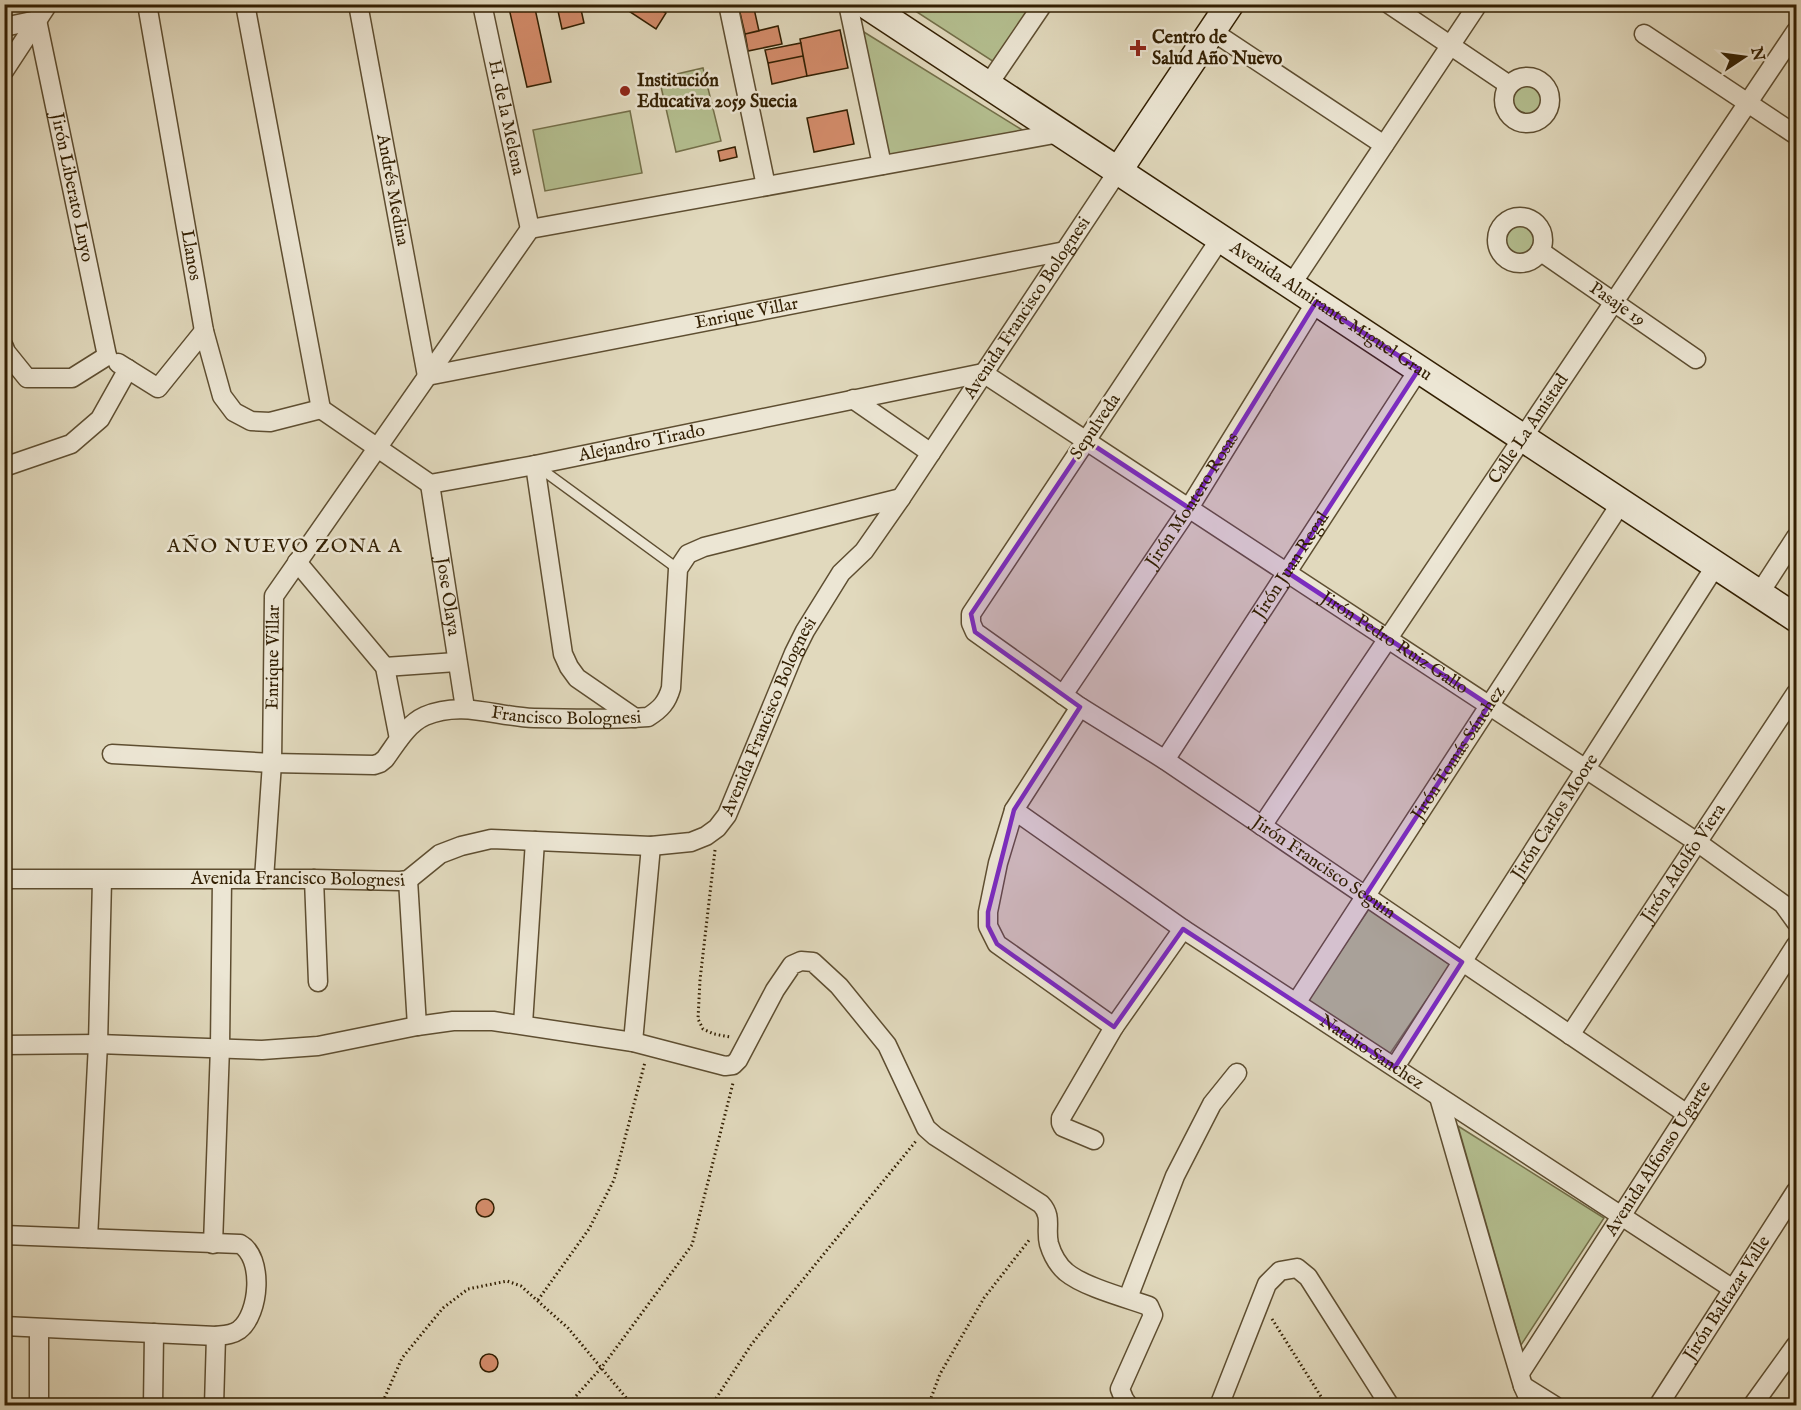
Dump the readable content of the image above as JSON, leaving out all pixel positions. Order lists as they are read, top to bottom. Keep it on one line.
{"streets":{"street":["H. de la Melena","Jirón Liberato Luyo","Andrés Medina","Llanos","Pasaje 19","Avenida Francisco Bolognesi","Avenida Almirante Miguel Grau","Enrique Villar","Sepulveda","Calle La Amistad","Alejandro Tirado","Jirón Montero Rosas","Jirón Juan Regal","Jose Olaya","Jirón Pedro Ruiz Gallo","Francisco Bolognesi","Jirón Tomás Sánchez","Jirón Carlos Moore","Jirón Adolfo Viera","Jirón Francisco Seguin","Natalio Sanchez","Avenida Alfonso Ugarte","Jirón Baltazar Valle"]},"crossings":[["H. de la Melena","Enrique Villar"],["Andrés Medina","Enrique Villar"],["Pasaje 19","Calle La Amistad"],["Avenida Francisco Bolognesi","Avenida Almirante Miguel Grau"],["Avenida Francisco Bolognesi","Enrique Villar"],["Avenida Francisco Bolognesi","Alejandro Tirado"],["Avenida Francisco Bolognesi","Jirón Pedro Ruiz Gallo"],["Avenida Almirante Miguel Grau","Sepulveda"],["Avenida Almirante Miguel Grau","Calle La Amistad"],["Avenida Almirante Miguel Grau","Jirón Montero Rosas"],["Avenida Almirante Miguel Grau","Jirón Juan Regal"],["Avenida Almirante Miguel Grau","Jirón Tomás Sánchez"],["Avenida Almirante Miguel Grau","Jirón Carlos Moore"],["Enrique Villar","Francisco Bolognesi"],["Sepulveda","Jirón Pedro Ruiz Gallo"],["Sepulveda","Jirón Francisco Seguin"],["Calle La Amistad","Jirón Pedro Ruiz Gallo"],["Calle La Amistad","Jirón Francisco Seguin"],["Alejandro Tirado","Jose Olaya"],["Alejandro Tirado","Jirón Pedro Ruiz Gallo"],["Jirón Montero Rosas","Jirón Pedro Ruiz Gallo"],["Jirón Montero Rosas","Jirón Francisco Seguin"],["Jirón Juan Regal","Jirón Pedro Ruiz Gallo"],["Jirón Juan Regal","Jirón Francisco Seguin"],["Jose Olaya","Francisco Bolognesi"],["Jirón Pedro Ruiz Gallo","Jirón Tomás Sánchez"],["Jirón Pedro Ruiz Gallo","Jirón Carlos Moore"],["Jirón Pedro Ruiz Gallo","Jirón Adolfo Viera"],["Jirón Tomás Sánchez","Jirón Francisco Seguin"],["Jirón Tomás Sánchez","Natalio Sanchez"],["Jirón Carlos Moore","Jirón Francisco Seguin"],["Jirón Carlos Moore","Natalio Sanchez"],["Jirón Adolfo Viera","Jirón Francisco Seguin"],["Jirón Francisco Seguin","Avenida Alfonso Ugarte"],["Natalio Sanchez","Avenida Alfonso Ugarte"],["Natalio Sanchez","Jirón Baltazar Valle"]],"districts":["AÑO NUEVO ZONA A"],"places":{"health":["Centro de Salud Año Nuevo"],"other":["Institución Educativa 2059 Suecia"]},"north":"right"}
